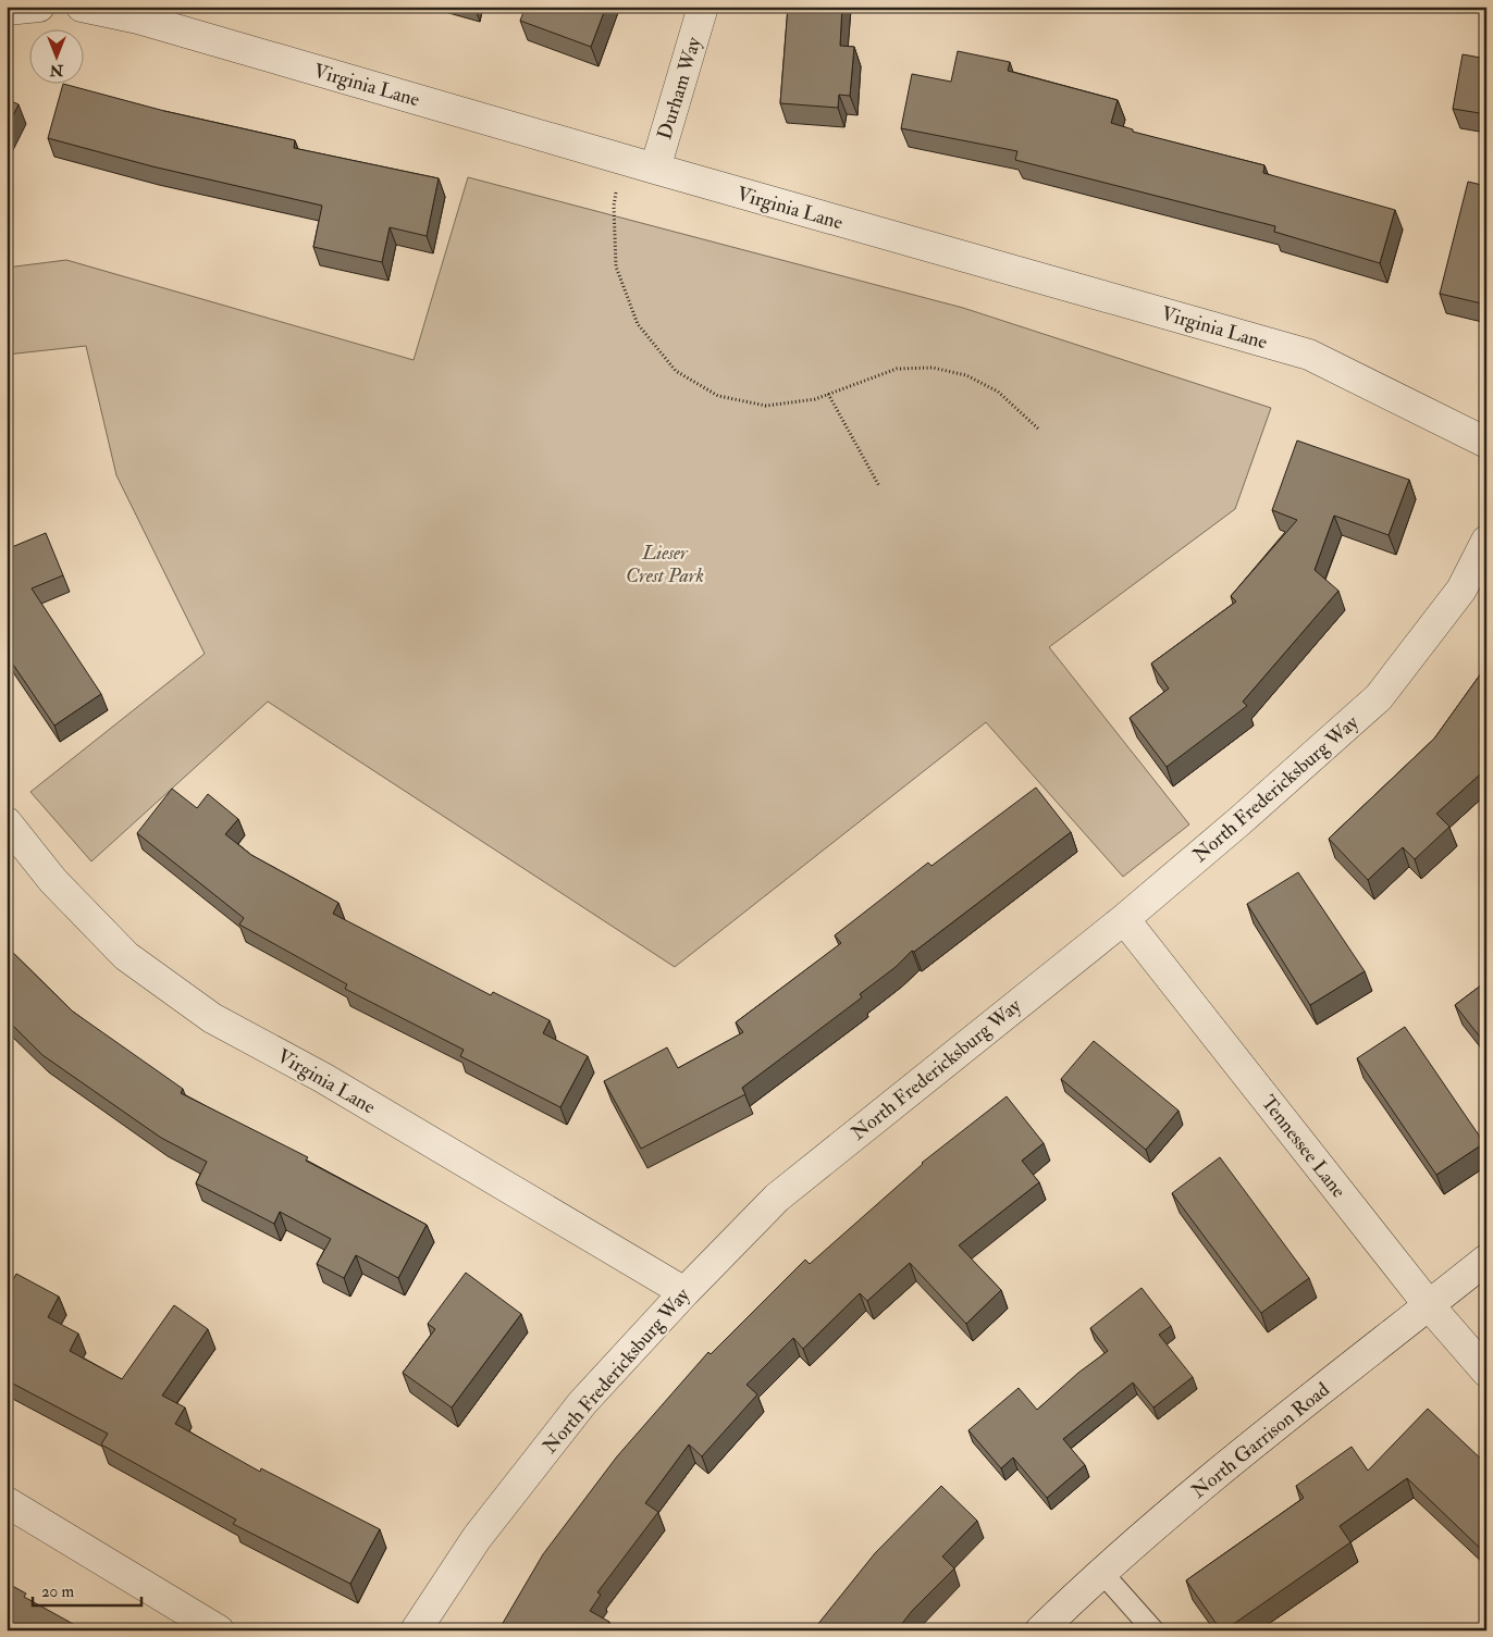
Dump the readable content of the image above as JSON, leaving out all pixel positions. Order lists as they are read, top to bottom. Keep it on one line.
{"streets":{"street":["Virginia Lane","Durham Way","North Fredericksburg Way","Tennessee Lane","North Garrison Road"]},"crossings":[["Virginia Lane","Durham Way"],["Virginia Lane","North Fredericksburg Way"],["North Fredericksburg Way","Tennessee Lane"],["Tennessee Lane","North Garrison Road"]],"parks":["Lieser Crest Park"],"scale_bar":"20 m","north":"bottom"}
